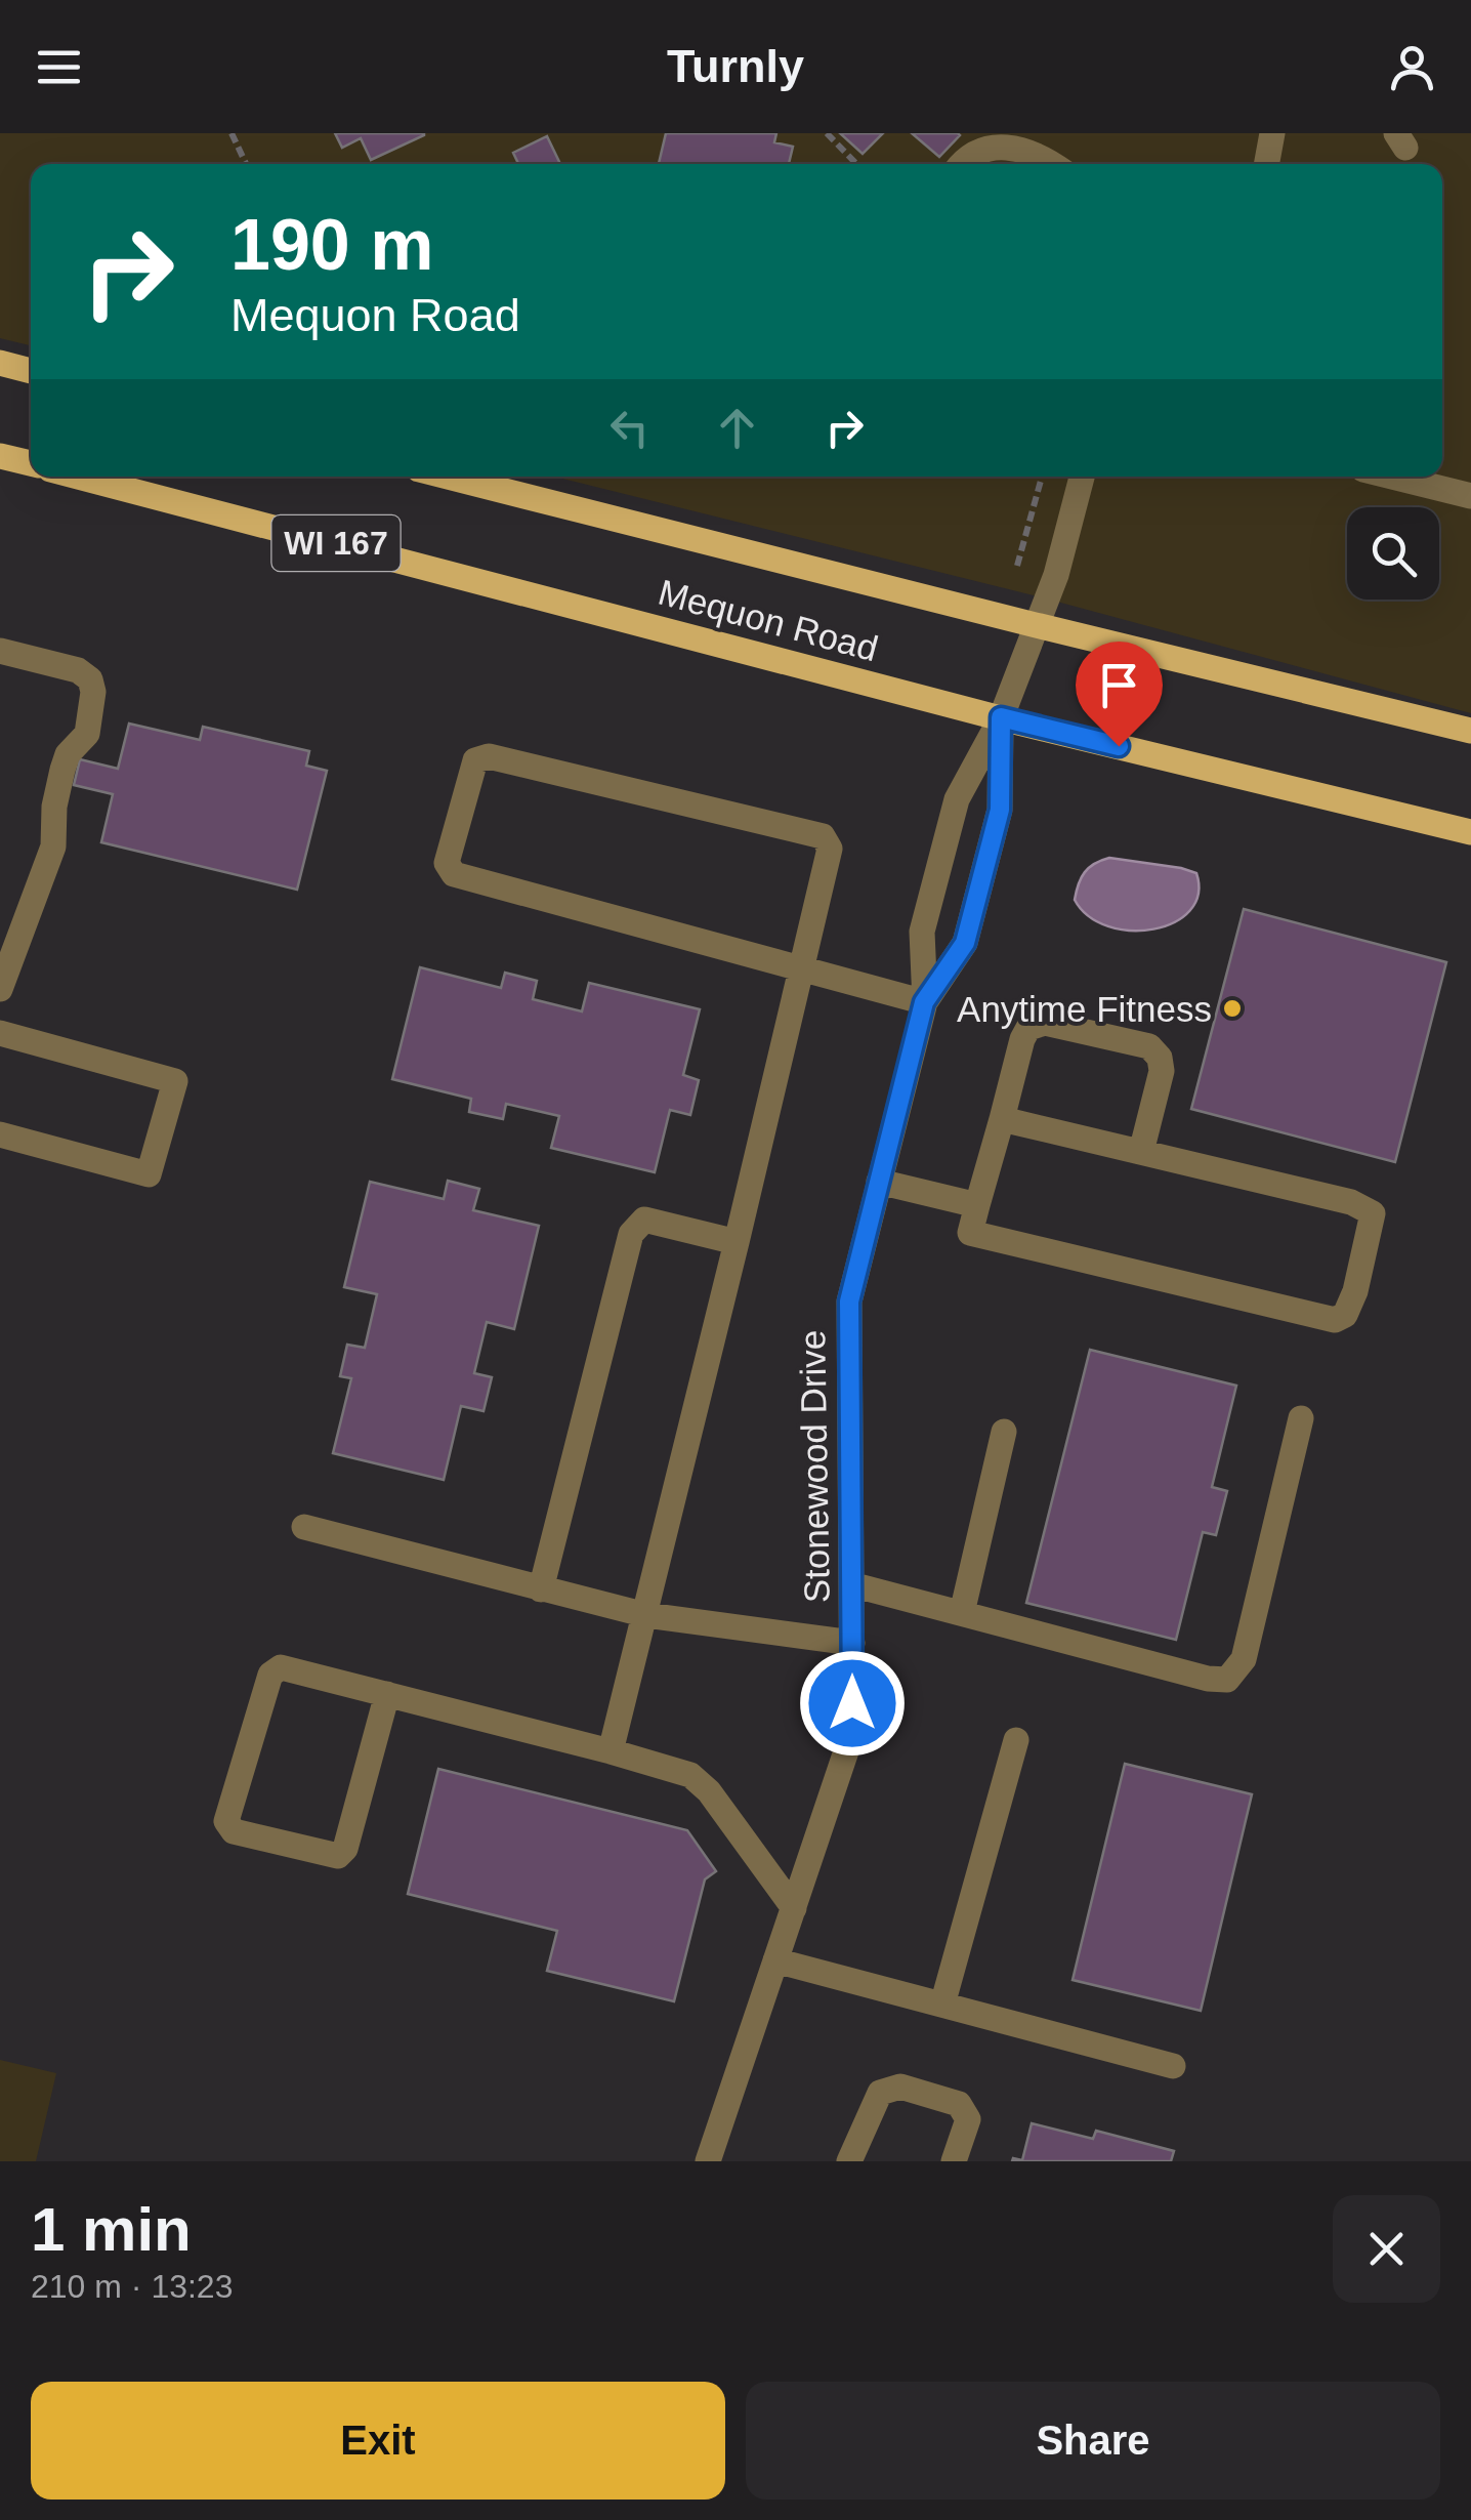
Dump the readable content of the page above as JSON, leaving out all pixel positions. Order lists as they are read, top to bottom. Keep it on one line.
{"streets":{"main road":["WI 167","Mequon Road"],"street":["Stonewood Drive"]},"crossings":[["Mequon Road","Stonewood Drive"]],"places":["Anytime Fitness"],"page":{"header":"Turnly","turn":["190 m","Mequon Road"],"heading":["1 min","210 m · 13:23"],"buttons":["Exit","Share"]}}
